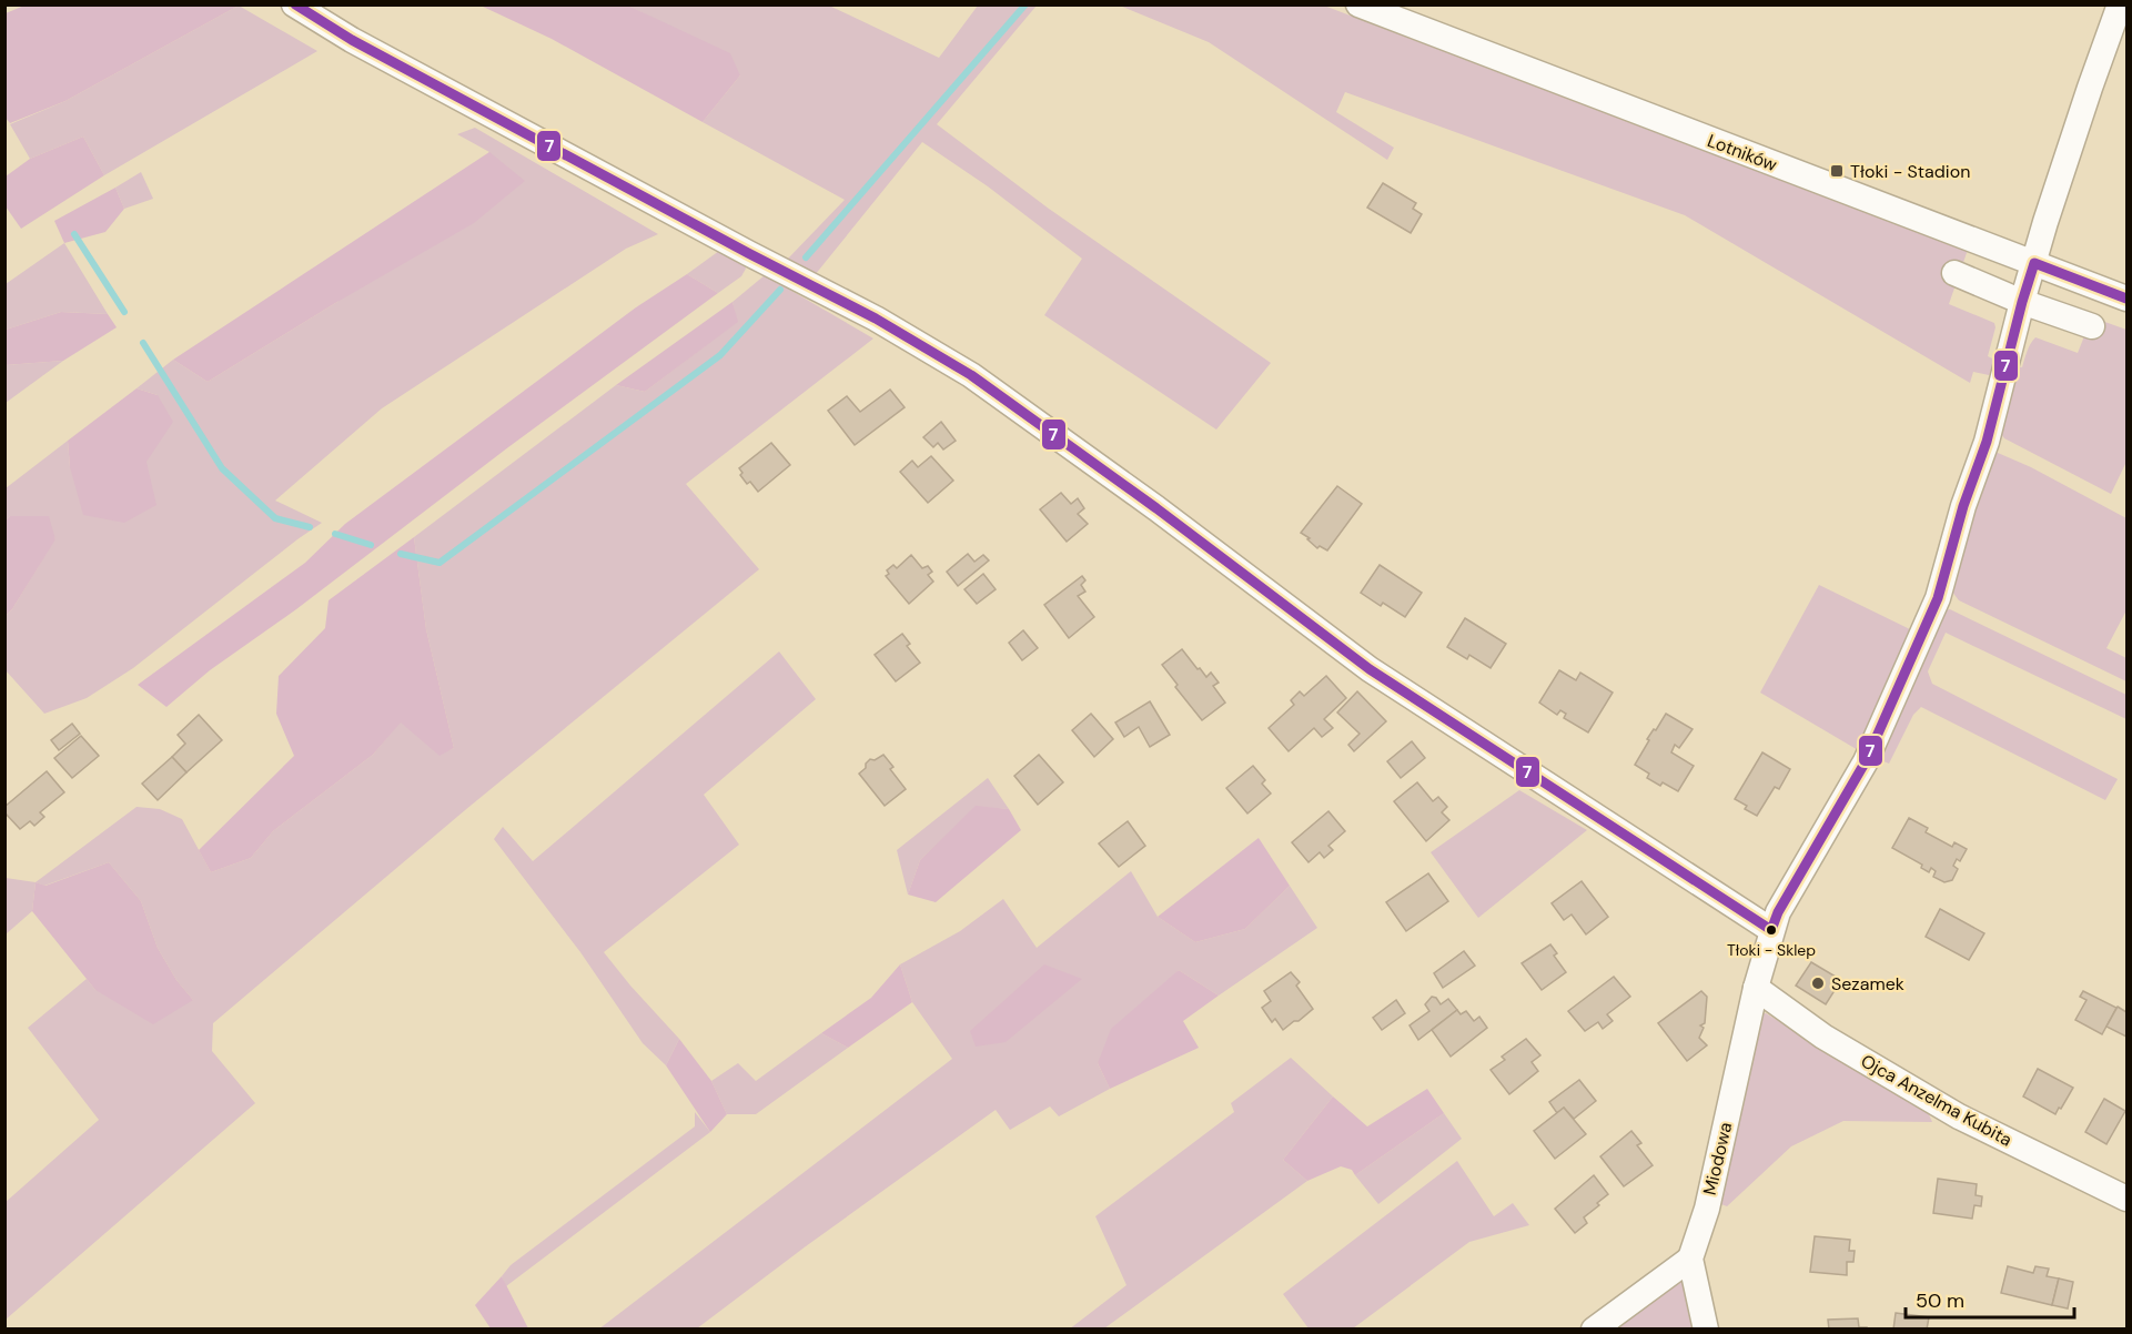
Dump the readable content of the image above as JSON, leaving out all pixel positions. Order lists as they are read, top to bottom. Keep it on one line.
{"streets":{"street":["Lotników","Ojca Anzelma Kubita","Miodowa"]},"crossings":[["Lotników","Miodowa"],["Ojca Anzelma Kubita","Miodowa"]],"places":{"transit":["Tłoki - Stadion"],"other":["Tłoki - Sklep","Sezamek"]},"lines":["transit line 7"],"scale_bar":"50 m"}
